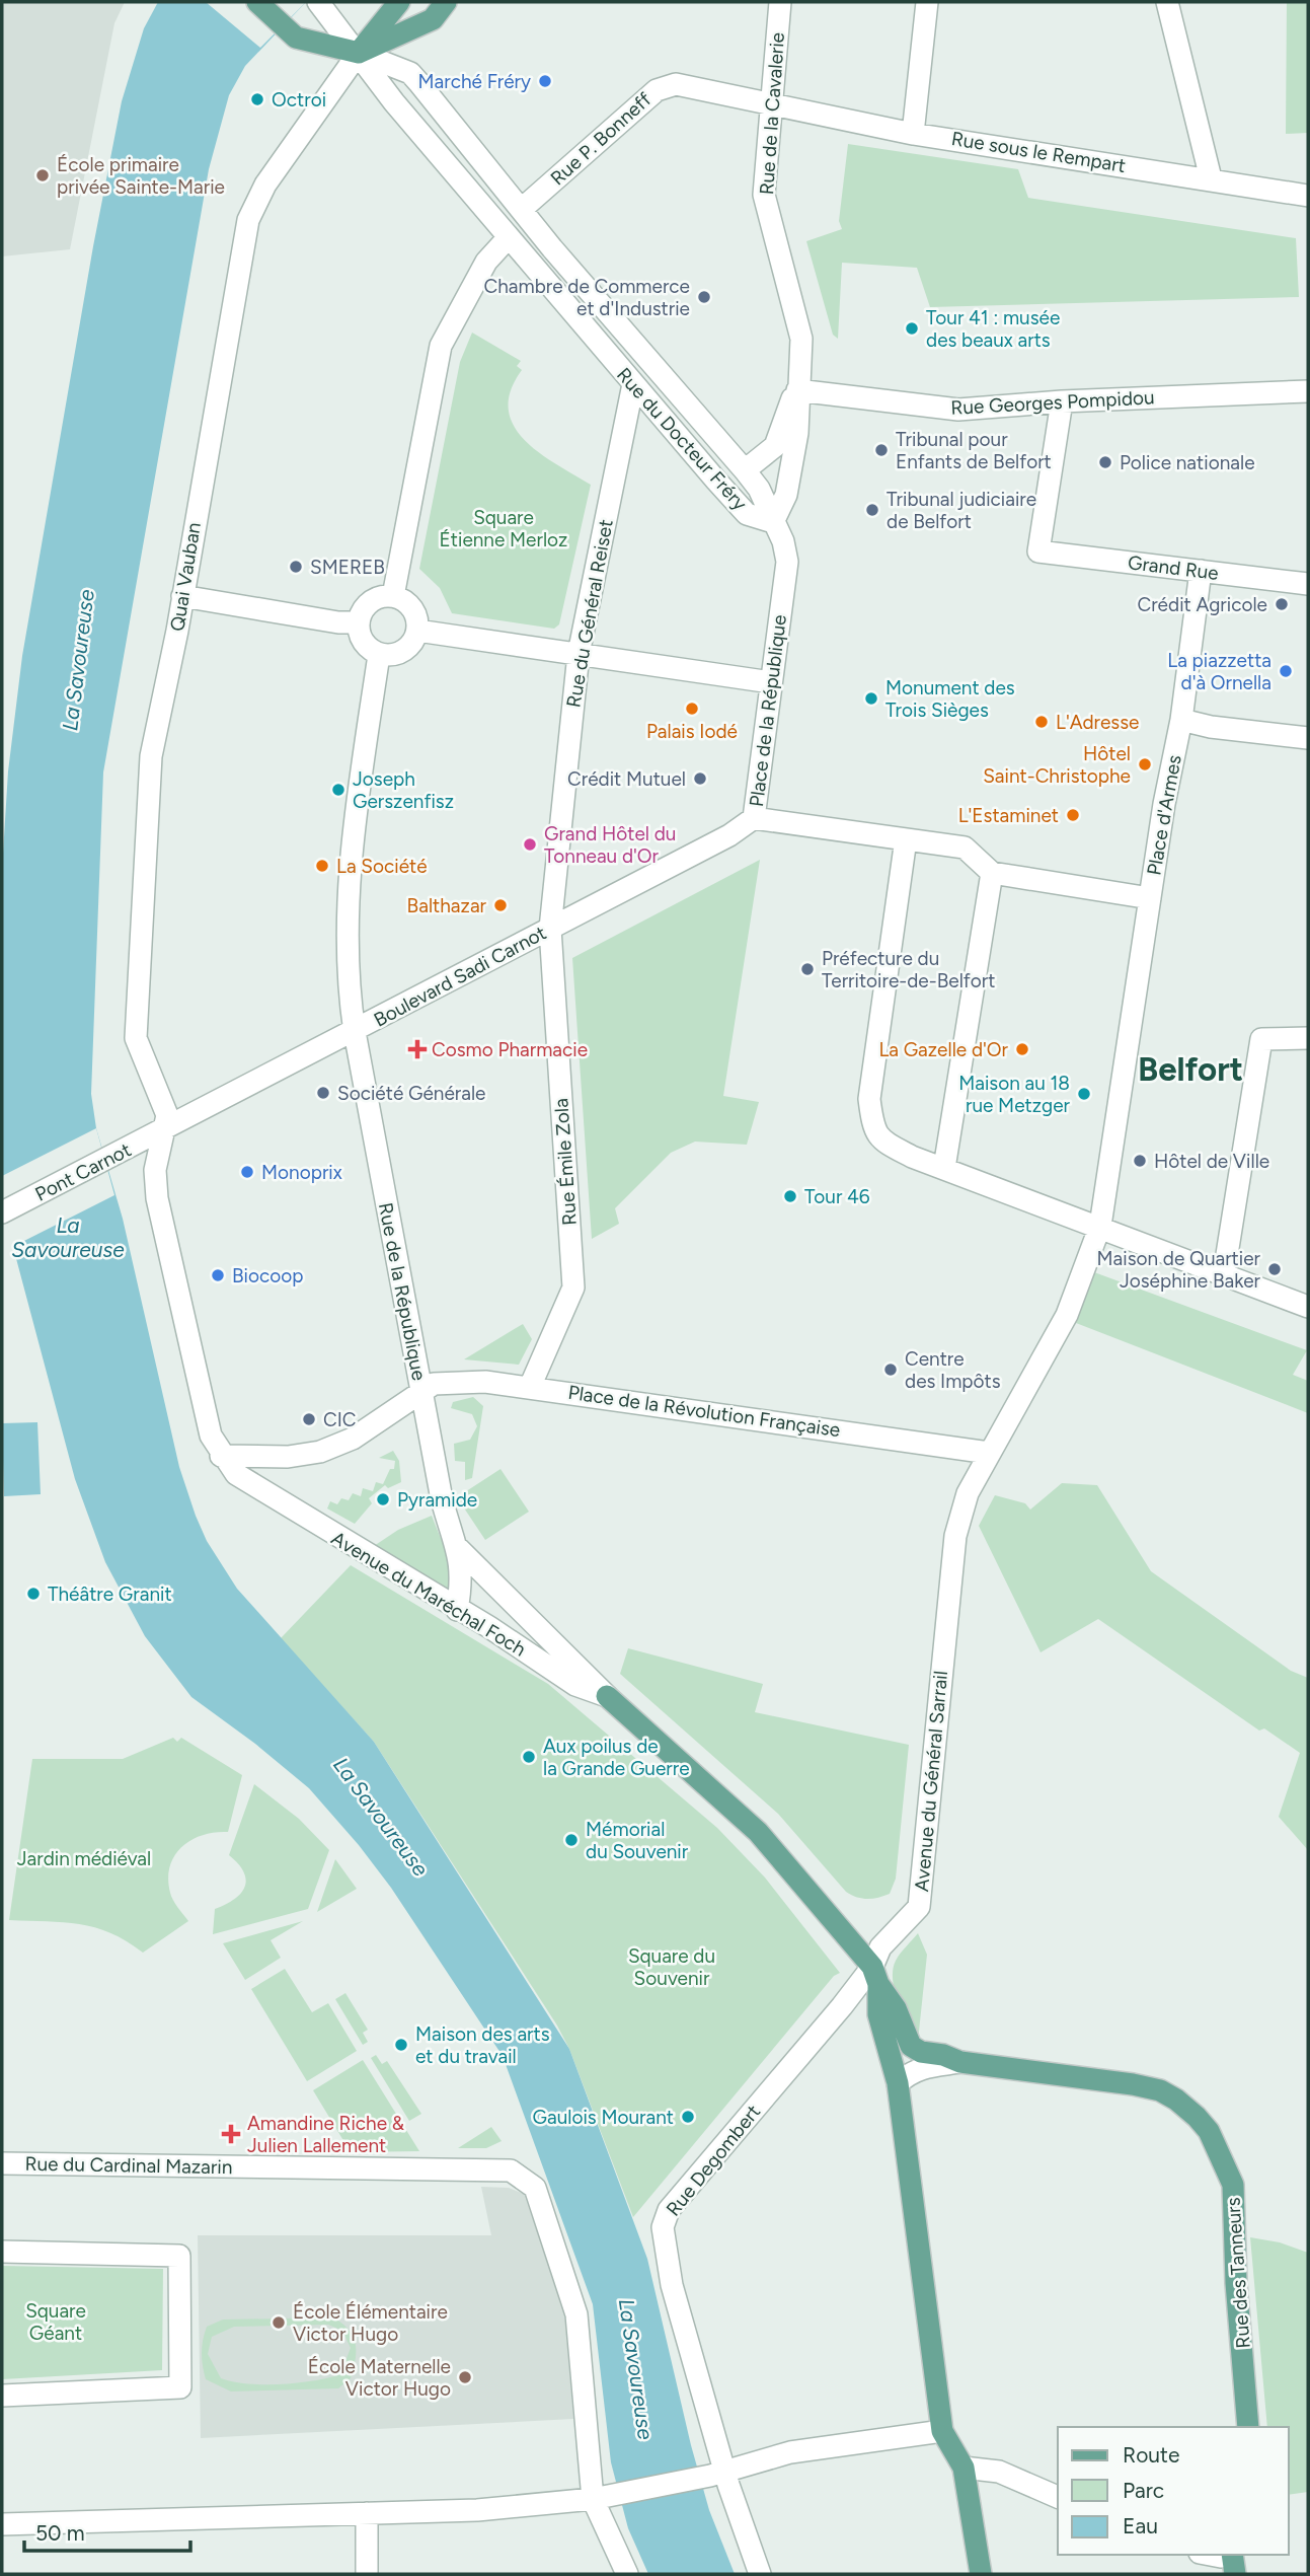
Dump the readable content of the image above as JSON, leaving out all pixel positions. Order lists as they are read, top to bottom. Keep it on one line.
{"streets":{"main road":["Quai Vauban","Avenue du Maréchal Foch","Rue des Tanneurs"],"street":["Rue de la Cavalerie","Rue P. Bonneff","Rue sous le Rempart","Rue Georges Pompidou","Rue du Docteur Fréry","Grand Rue","Rue du Général Reiset","Place de la République","Place d'Armes","Boulevard Sadi Carnot","Rue Émile Zola","Pont Carnot","Rue de la République","Place de la Révolution Française","Avenue du Général Sarrail","Rue Degombert","Rue du Cardinal Mazarin"]},"crossings":[["Rue de la Cavalerie","Rue P. Bonneff"],["Rue de la Cavalerie","Rue sous le Rempart"],["Rue de la Cavalerie","Rue Georges Pompidou"],["Rue de la Cavalerie","Rue du Docteur Fréry"],["Rue de la Cavalerie","Place de la République"],["Rue P. Bonneff","Rue sous le Rempart"],["Rue P. Bonneff","Rue du Docteur Fréry"],["Rue Georges Pompidou","Grand Rue"],["Rue du Docteur Fréry","Quai Vauban"],["Rue du Docteur Fréry","Rue du Général Reiset"],["Rue du Docteur Fréry","Place de la République"],["Grand Rue","Place d'Armes"],["Quai Vauban","Boulevard Sadi Carnot"],["Quai Vauban","Pont Carnot"],["Quai Vauban","Avenue du Maréchal Foch"],["Rue du Général Reiset","Boulevard Sadi Carnot"],["Rue du Général Reiset","Rue Émile Zola"],["Place de la République","Boulevard Sadi Carnot"],["Place d'Armes","Avenue du Général Sarrail"],["Boulevard Sadi Carnot","Rue Émile Zola"],["Boulevard Sadi Carnot","Pont Carnot"],["Boulevard Sadi Carnot","Rue de la République"],["Boulevard Sadi Carnot","Avenue du Maréchal Foch"],["Rue Émile Zola","Place de la Révolution Française"],["Pont Carnot","Avenue du Maréchal Foch"],["Rue de la République","Place de la Révolution Française"],["Rue de la République","Avenue du Maréchal Foch"],["Place de la Révolution Française","Avenue du Maréchal Foch"],["Place de la Révolution Française","Avenue du Général Sarrail"],["Avenue du Maréchal Foch","Avenue du Général Sarrail"],["Avenue du Maréchal Foch","Rue Degombert"],["Avenue du Maréchal Foch","Rue des Tanneurs"],["Avenue du Général Sarrail","Rue Degombert"],["Avenue du Général Sarrail","Rue des Tanneurs"],["Rue Degombert","Rue des Tanneurs"]],"districts":["Belfort"],"water":["La Savoureuse"],"parks":["Square Étienne Merloz","Jardin médiéval","Square du Souvenir","Square Géant"],"places":{"other":["Marché Fréry","Octroi","École primaire privée Sainte-Marie","Chambre de Commerce et d'Industrie","Tour 41 : musée des beaux arts","Tribunal pour Enfants de Belfort","Police nationale","Tribunal judiciaire de Belfort","SMEREB","Crédit Agricole","La piazzetta d'à Ornella","Monument des Trois Sièges","Palais Iodé","L'Adresse","Hôtel Saint-Christophe","Crédit Mutuel","Joseph Gerszenfisz","L'Estaminet","Grand Hôtel du Tonneau d'Or","La Société","Balthazar","Préfecture du Territoire-de-Belfort","La Gazelle d'Or","Société Générale","Maison au 18 rue Metzger","Hôtel de Ville","Monoprix","Tour 46","Maison de Quartier Joséphine Baker","Biocoop","Centre des Impôts","CIC","Pyramide","Théâtre Granit","Aux poilus de la Grande Guerre","Mémorial du Souvenir","Maison des arts et du travail","Gaulois Mourant","École Élémentaire Victor Hugo","École Maternelle Victor Hugo"],"health":["Cosmo Pharmacie","Amandine Riche & Julien Lallement"]},"legend":["Route","Parc","Eau"],"scale_bar":"50 m"}
